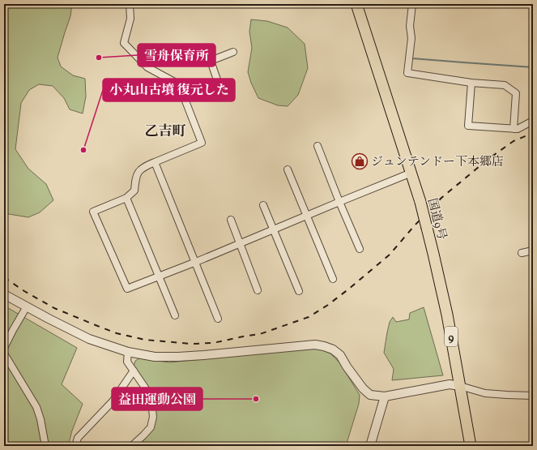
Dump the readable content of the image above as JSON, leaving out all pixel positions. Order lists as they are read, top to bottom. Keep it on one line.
{"streets":{"highway":["国道9号","9"]},"districts":["乙吉町"],"places":{"other":["雪舟保育所","小丸山古墳 復元した","益田運動公園"],"shop":["ジュンテンドー下本郷店"]}}
